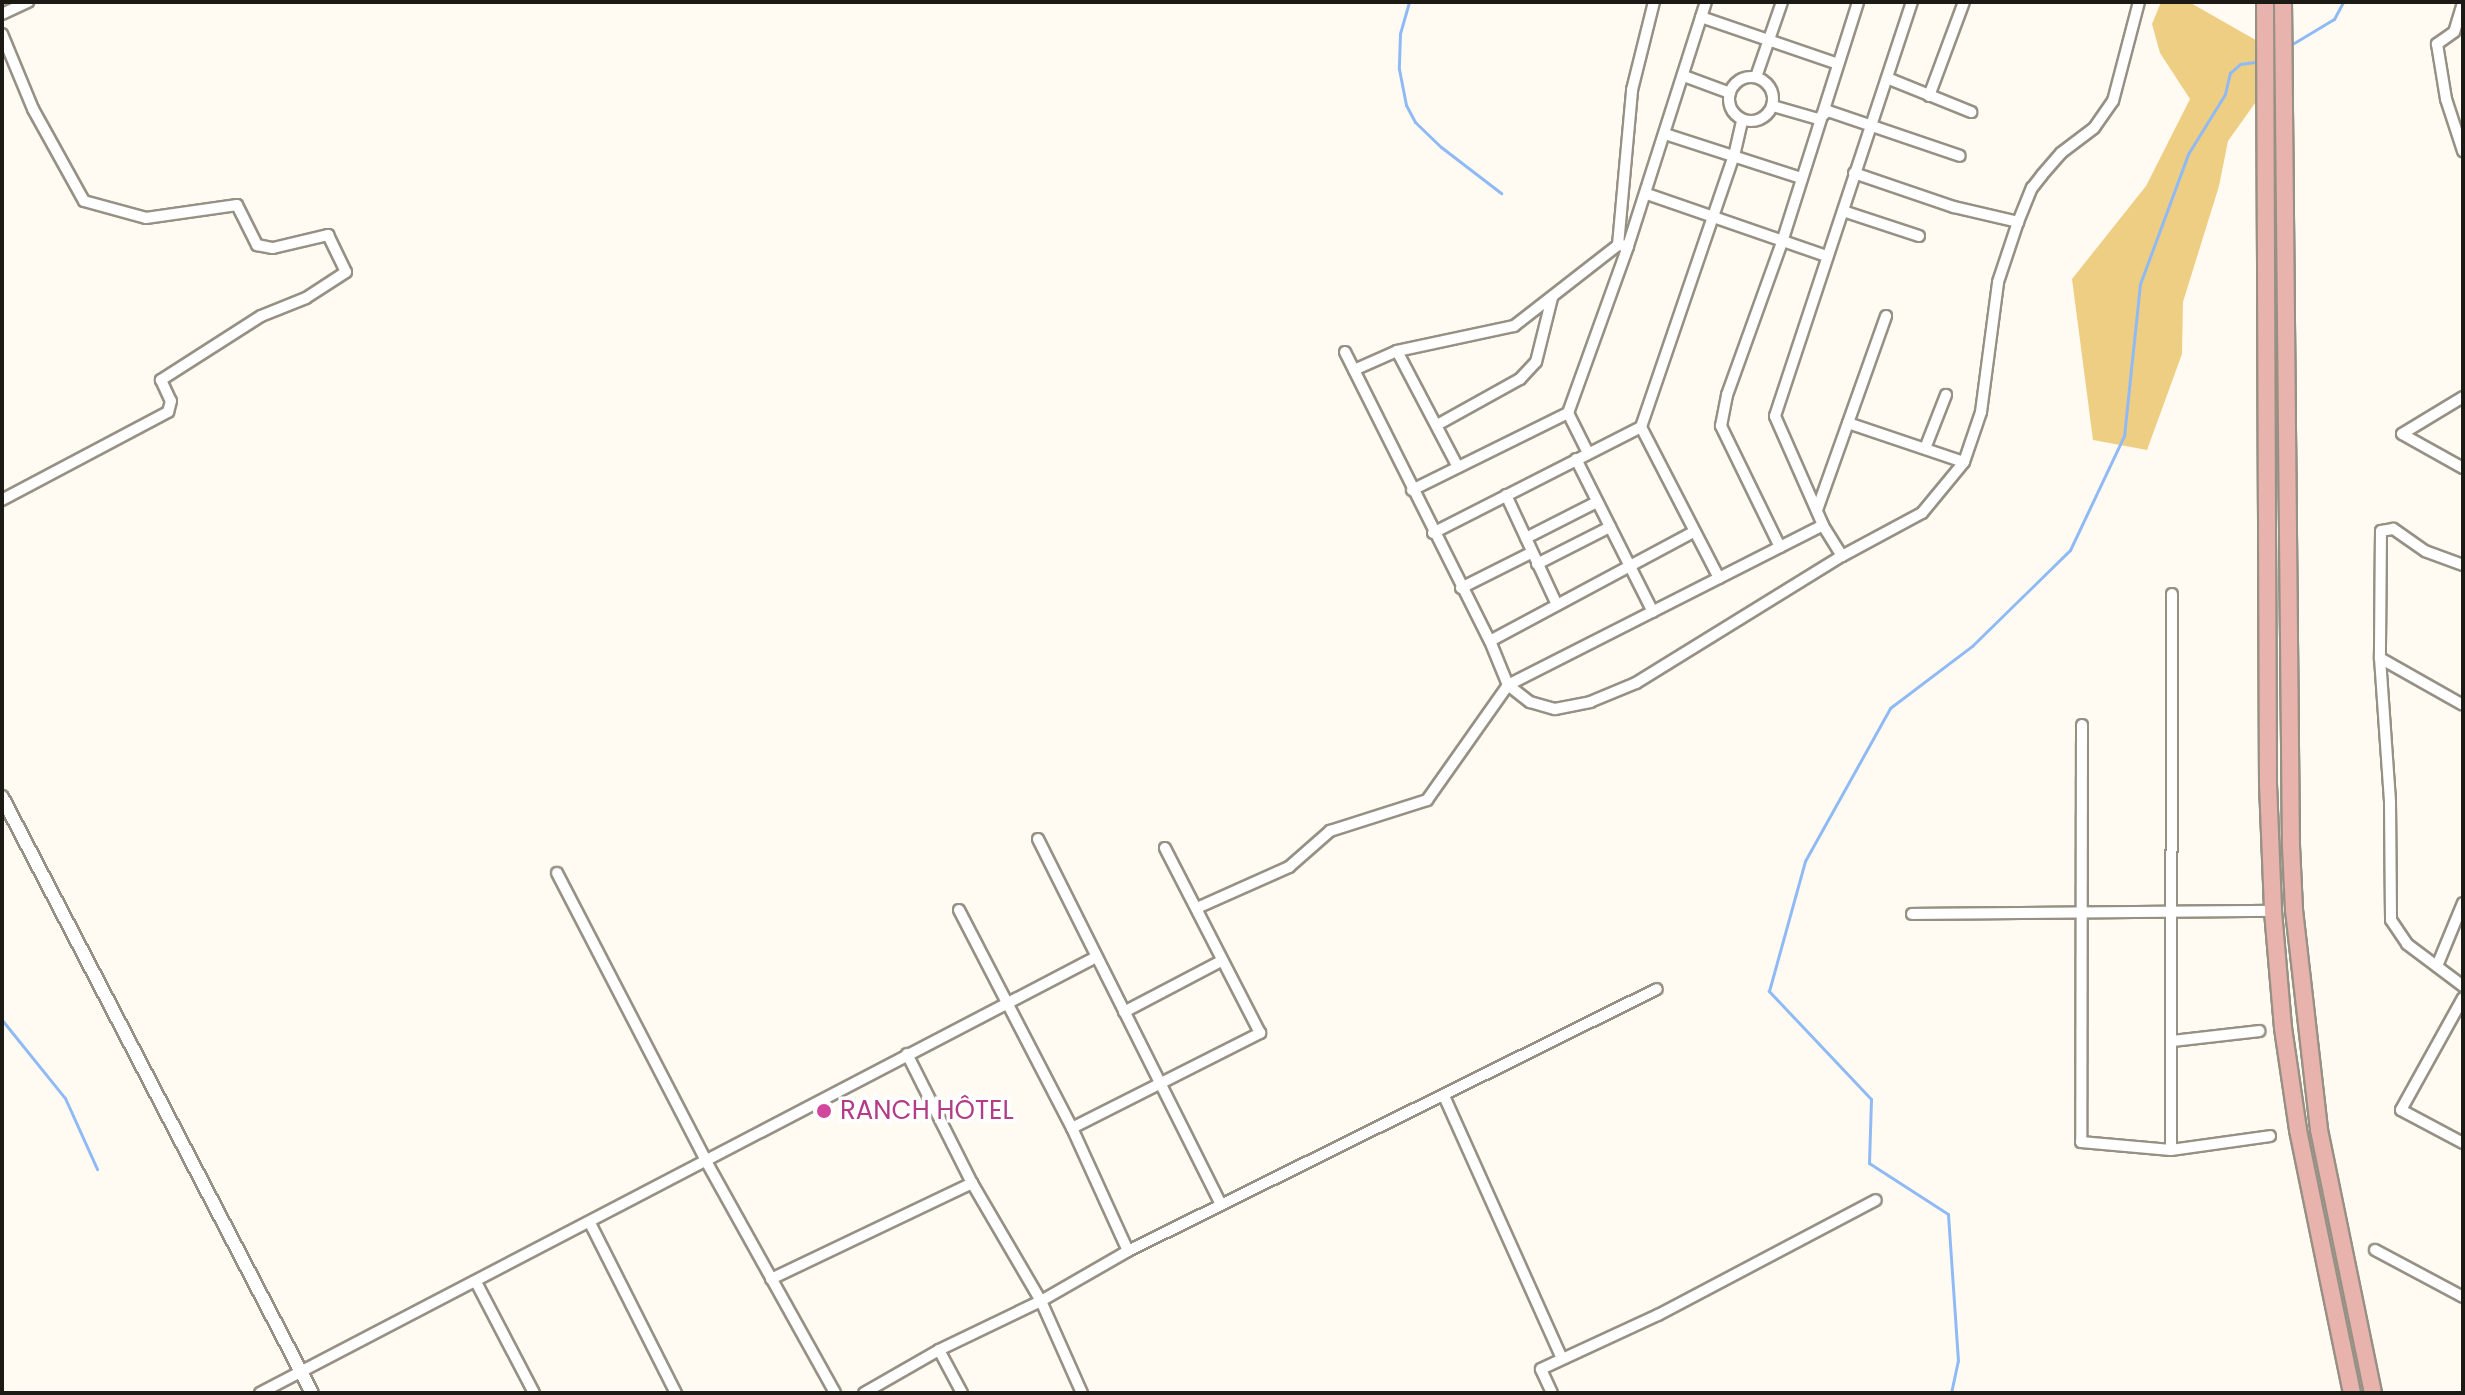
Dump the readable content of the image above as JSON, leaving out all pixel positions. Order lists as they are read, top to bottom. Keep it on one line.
{"places":["RANCH HÔTEL"]}
